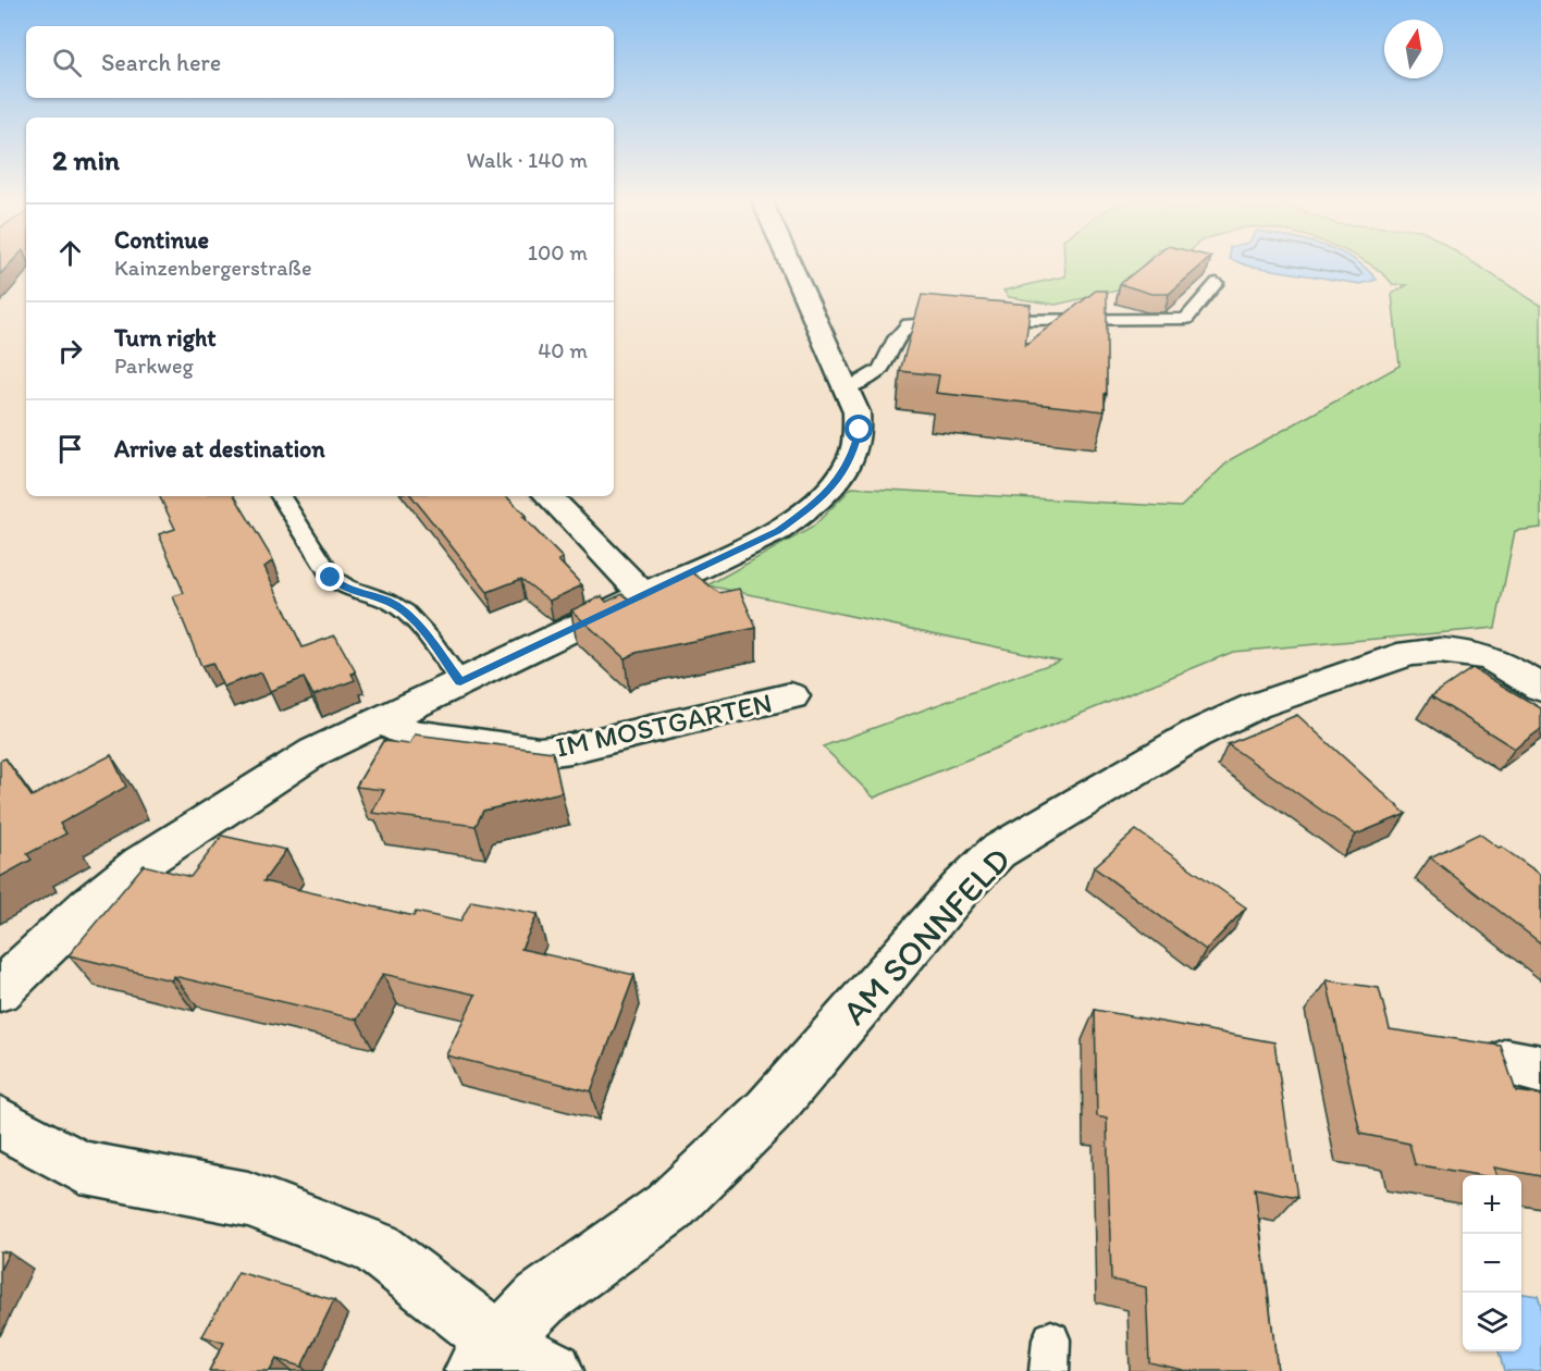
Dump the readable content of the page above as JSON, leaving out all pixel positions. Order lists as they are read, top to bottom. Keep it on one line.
{"streets":{"street":["IM MOSTGARTEN","AM SONNFELD"]},"north":"top","page":{"search":"Search here","heading":["2 min","Walk · 140 m"],"list":[["Continue","Kainzenbergerstraße","100 m"],["Turn right","Parkweg","40 m"],"Arrive at destination"],"map_buttons":["+","−"]}}
